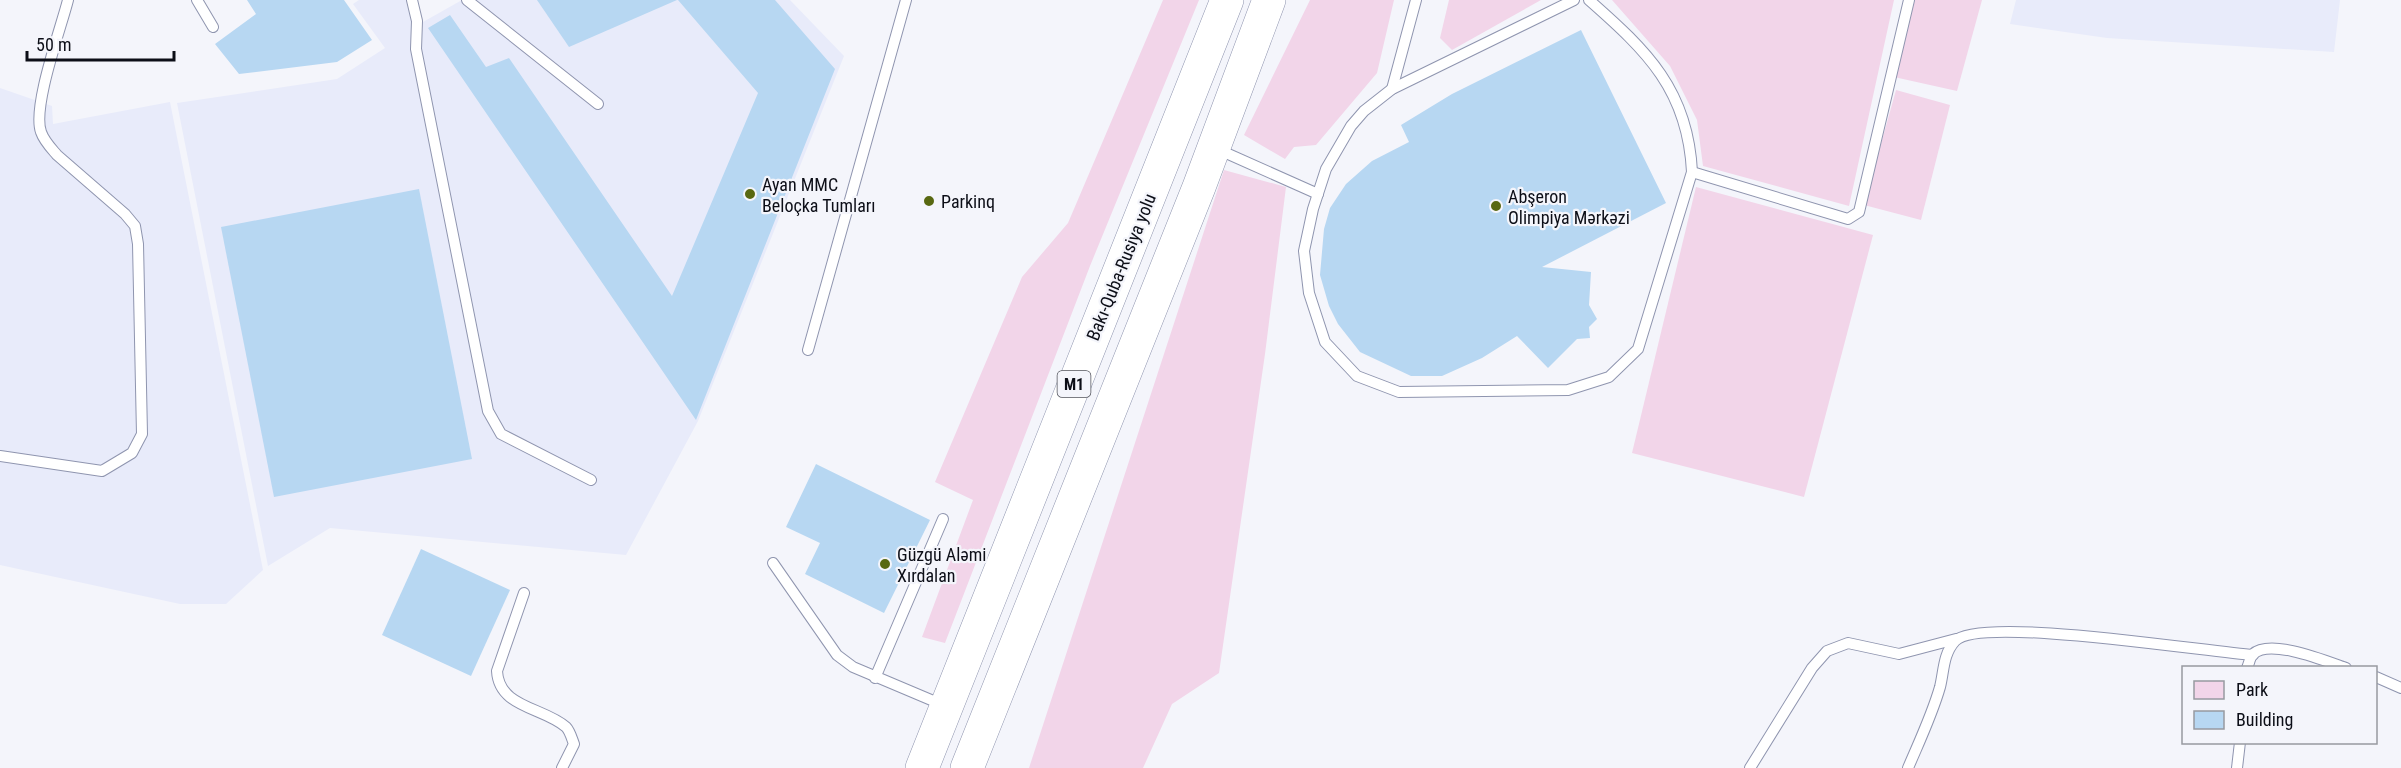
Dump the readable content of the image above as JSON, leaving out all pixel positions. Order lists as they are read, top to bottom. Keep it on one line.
{"streets":{"highway":["Bakı-Quba-Rusiya yolu","M1"]},"places":["Ayan MMC Beloçka Tumları","Parkinq","Abşeron Olimpiya Mərkəzi","Güzgü Aləmi Xırdalan"],"legend":["Park","Building"],"scale_bar":"50 m"}
